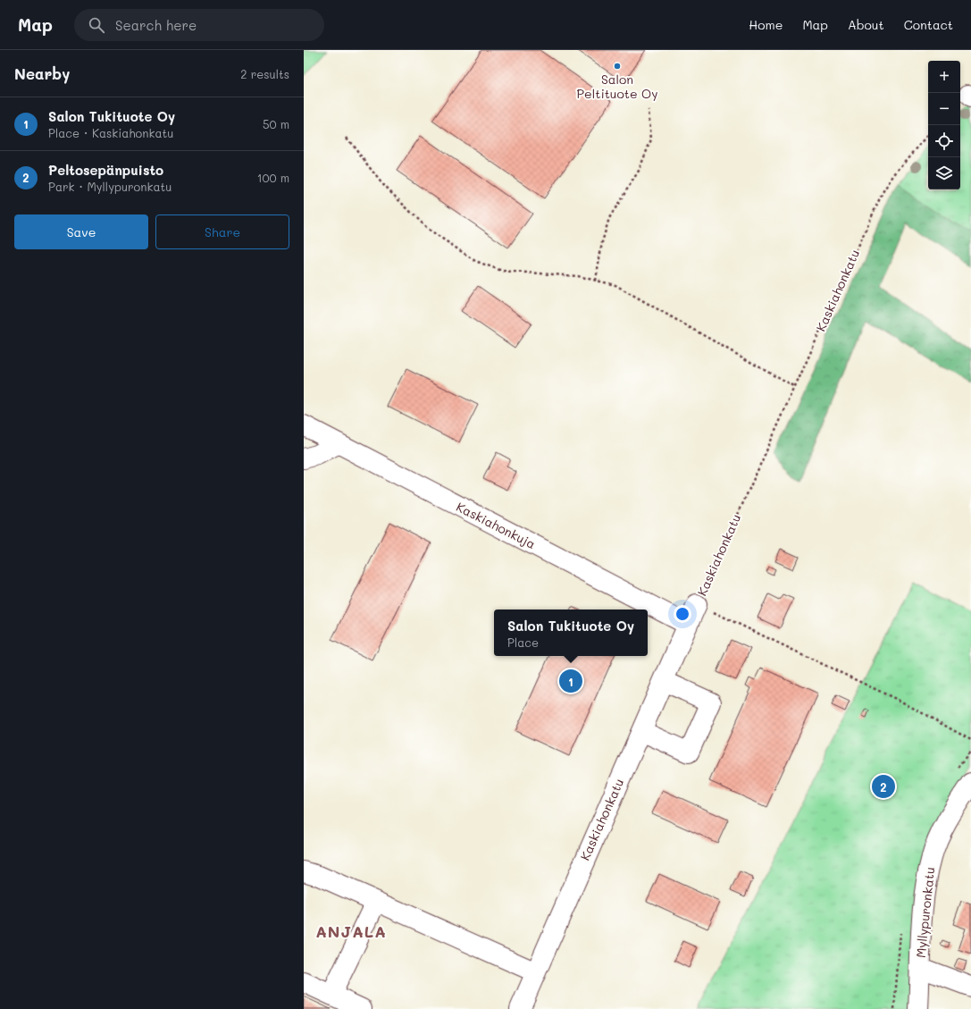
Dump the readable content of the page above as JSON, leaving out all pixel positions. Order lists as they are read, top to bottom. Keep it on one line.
{"streets":{"street":["Kaskiahonkatu","Kaskiahonkuja","Myllypuronkatu"]},"crossings":[["Kaskiahonkatu","Kaskiahonkuja"]],"districts":["ANJALA"],"places":["Salon Peltituote Oy"],"page":{"header":"Map","search":"Search here","nav":["Home","Map","About","Contact"],"heading":["Nearby","2 results"],"map_buttons":["+","−"],"list":[{"mark":"1","name":"Salon Tukituote Oy","note":"Place · Kaskiahonkatu","value":"50 m"},{"mark":"2","name":"Peltosepänpuisto","note":"Park · Myllypuronkatu","value":"100 m"}],"buttons":["Save","Share"],"popup":["Salon Tukituote Oy","Place"],"pins":["1","2"]}}
